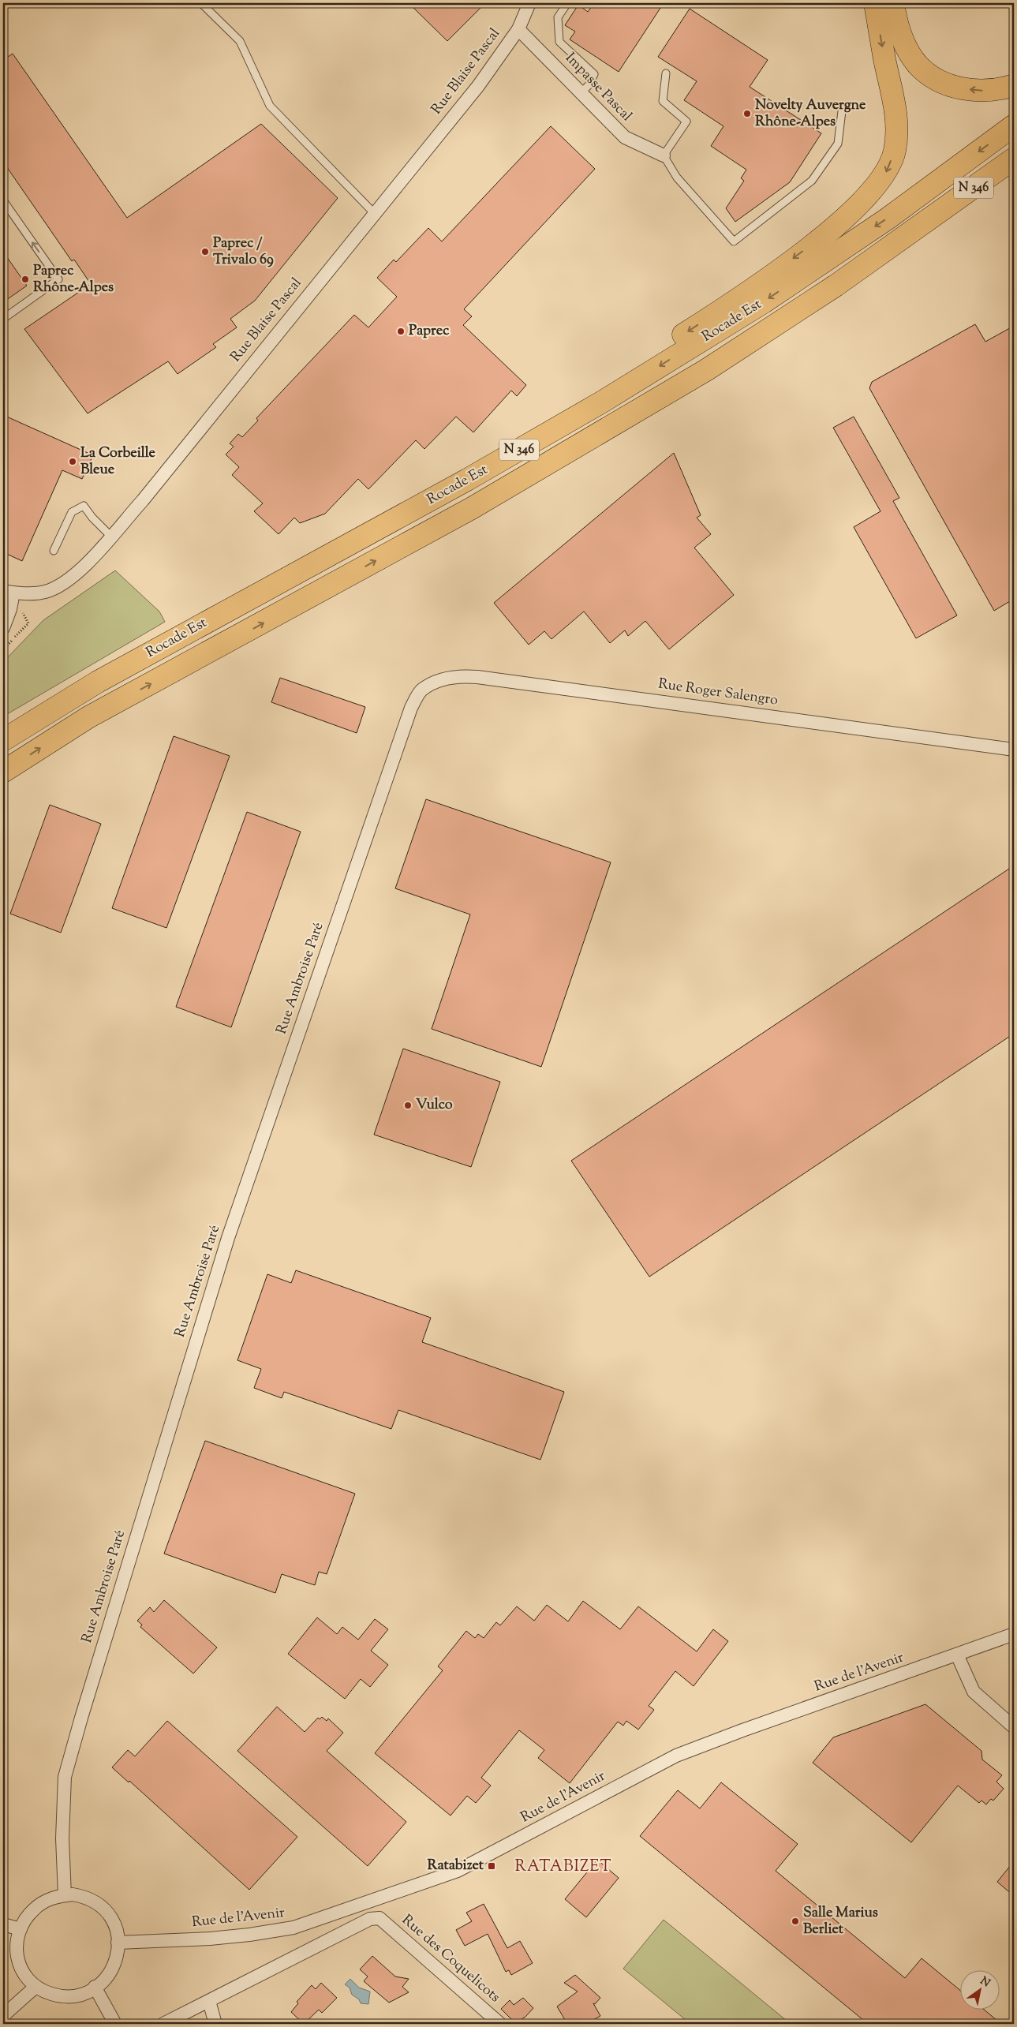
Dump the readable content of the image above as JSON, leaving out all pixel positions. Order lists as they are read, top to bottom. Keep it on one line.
{"streets":{"highway":["N 346","Rocade Est"],"street":["Rue Blaise Pascal","Impasse Pascal","Rue Roger Salengro","Rue Ambroise Paré","Rue de l'Avenir","Rue des Coquelicots"]},"crossings":[["Rue Blaise Pascal","Impasse Pascal"],["Rue Roger Salengro","Rue Ambroise Paré"],["Rue Ambroise Paré","Rue de l'Avenir"]],"districts":["RATABIZET"],"places":{"other":["Novelty Auvergne Rhône-Alpes","Paprec / Trivalo 69","Paprec Rhône-Alpes","Paprec","La Corbeille Bleue","Vulco","Salle Marius Berliet"],"transit":["Ratabizet"]},"north":"top right"}
